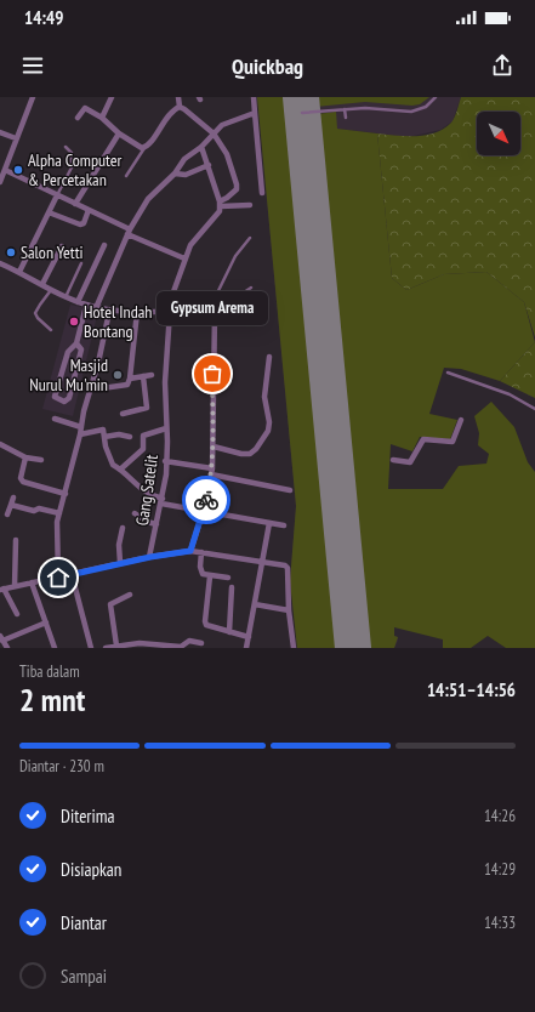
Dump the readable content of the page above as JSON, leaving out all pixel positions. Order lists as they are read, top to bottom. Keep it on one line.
{"streets":{"street":["Gang Satelit"]},"places":["Alpha Computer & Percetakan","Salon Yetti","Hotel Indah Bontang","Gypsum Arema","Masjid Nurul Mu'min"],"north":"bottom right","page":{"status":"14:49","header":"Quickbag","bubble":"Gypsum Arema","heading":["2 mnt","Tiba dalam","14:51–14:56"],"bar":"Diantar · 230 m","list":[["Diterima","14:26"],["Disiapkan","14:29"],["Diantar","14:33"],"Sampai"]}}
